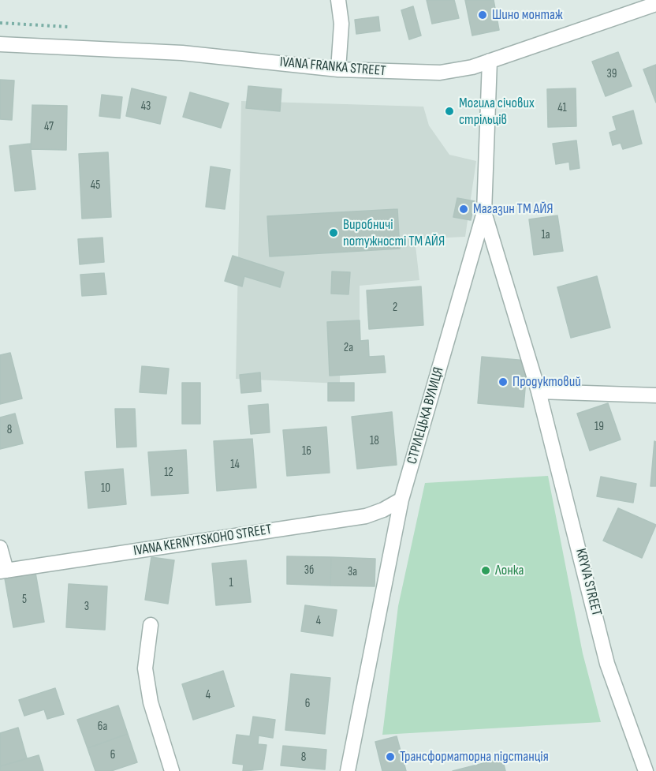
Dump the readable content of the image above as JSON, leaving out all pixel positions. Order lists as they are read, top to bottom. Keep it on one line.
{"streets":{"street":["IVANA FRANKA STREET","СТРІЛЕЦЬКА ВУЛИЦЯ","IVANA KERNYTSKOHO STREET","KRYVA STREET"]},"crossings":[["IVANA FRANKA STREET","СТРІЛЕЦЬКА ВУЛИЦЯ"],["СТРІЛЕЦЬКА ВУЛИЦЯ","IVANA KERNYTSKOHO STREET"],["СТРІЛЕЦЬКА ВУЛИЦЯ","KRYVA STREET"]],"places":["Шино монтаж","Могила січових стрільців","Магазин ТМ АЙЯ","Виробничі потужності ТМ АЙЯ","Продуктовий","Лонка","Трансформаторна підстанція"],"house_numbers":["39","43","41","47","45","1а","2","2а","19","8","18","16","14","12","10","3б","3а","1","5","3","4","4","6","6а","6","8"]}
